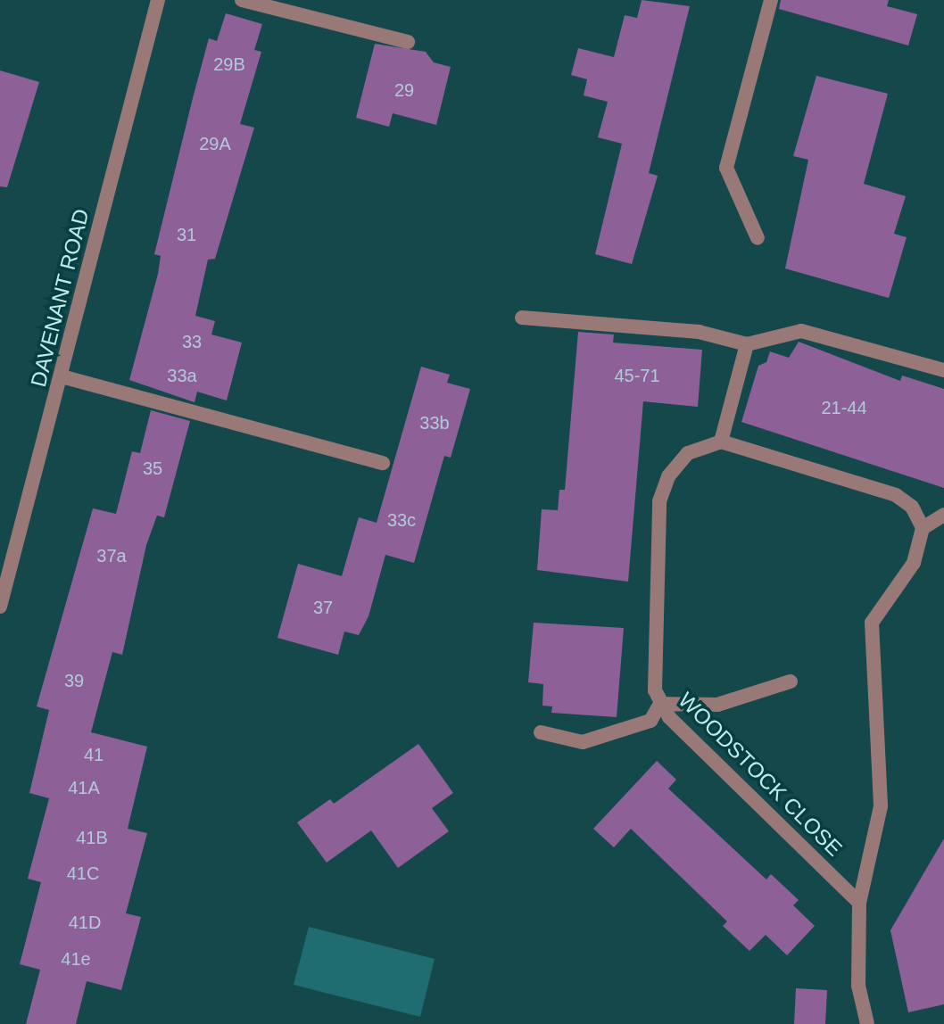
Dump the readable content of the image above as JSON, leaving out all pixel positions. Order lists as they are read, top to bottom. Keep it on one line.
{"streets":{"street":["DAVENANT ROAD","WOODSTOCK CLOSE"]},"house_numbers":["29B","29","29A","31","33","33a","45-71","21-44","33b","35","33c","37a","37","39","41","41A","41B","41C","41D","41e"]}
